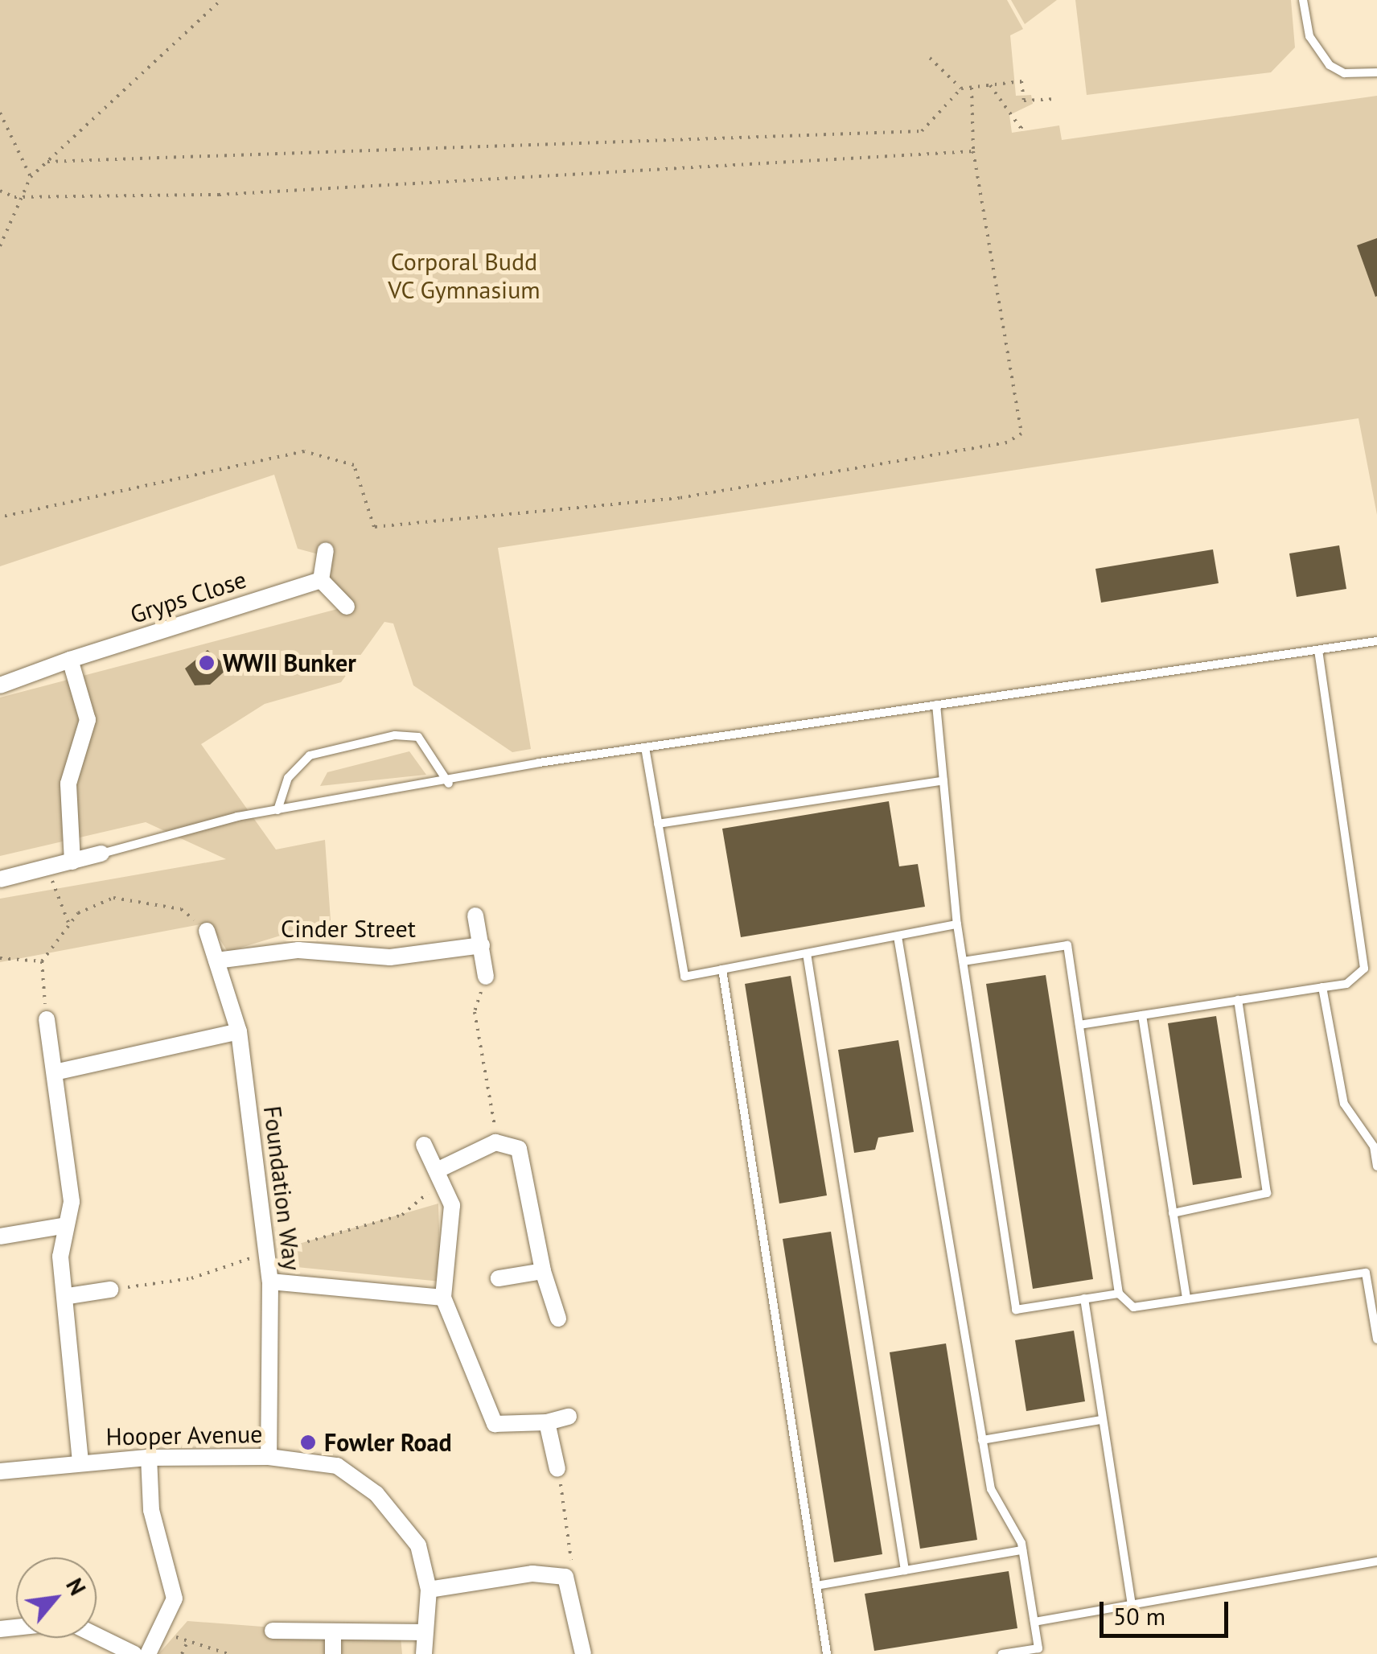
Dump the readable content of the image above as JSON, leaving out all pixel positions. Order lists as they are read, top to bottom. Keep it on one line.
{"streets":{"street":["Gryps Close","Cinder Street","Foundation Way","Hooper Avenue"]},"crossings":[["Cinder Street","Foundation Way"],["Foundation Way","Hooper Avenue"]],"parks":["Corporal Budd VC Gymnasium"],"places":["WWII Bunker","Fowler Road"],"scale_bar":"50 m","north":"top right"}
